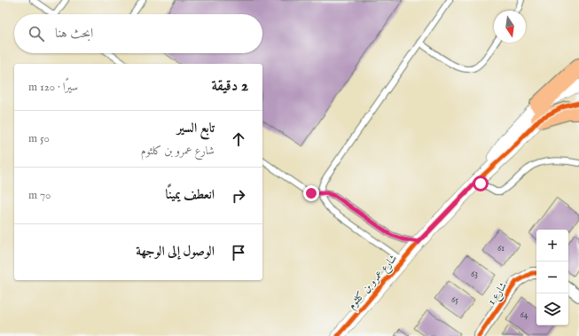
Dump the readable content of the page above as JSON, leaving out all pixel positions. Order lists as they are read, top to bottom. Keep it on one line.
{"streets":{"street":["شارع عمرو بن كلثوم","شارع 1"]},"house_numbers":["61","63","65","64"],"north":"bottom","page":{"search":"ابحث هنا","heading":["2 دقيقة","سيرًا · 120 m"],"list":[["تابع السير","شارع عمرو بن كلثوم","50 m"],["انعطف يمينًا","70 m"],"الوصول إلى الوجهة"],"map_buttons":["+","−"]}}
